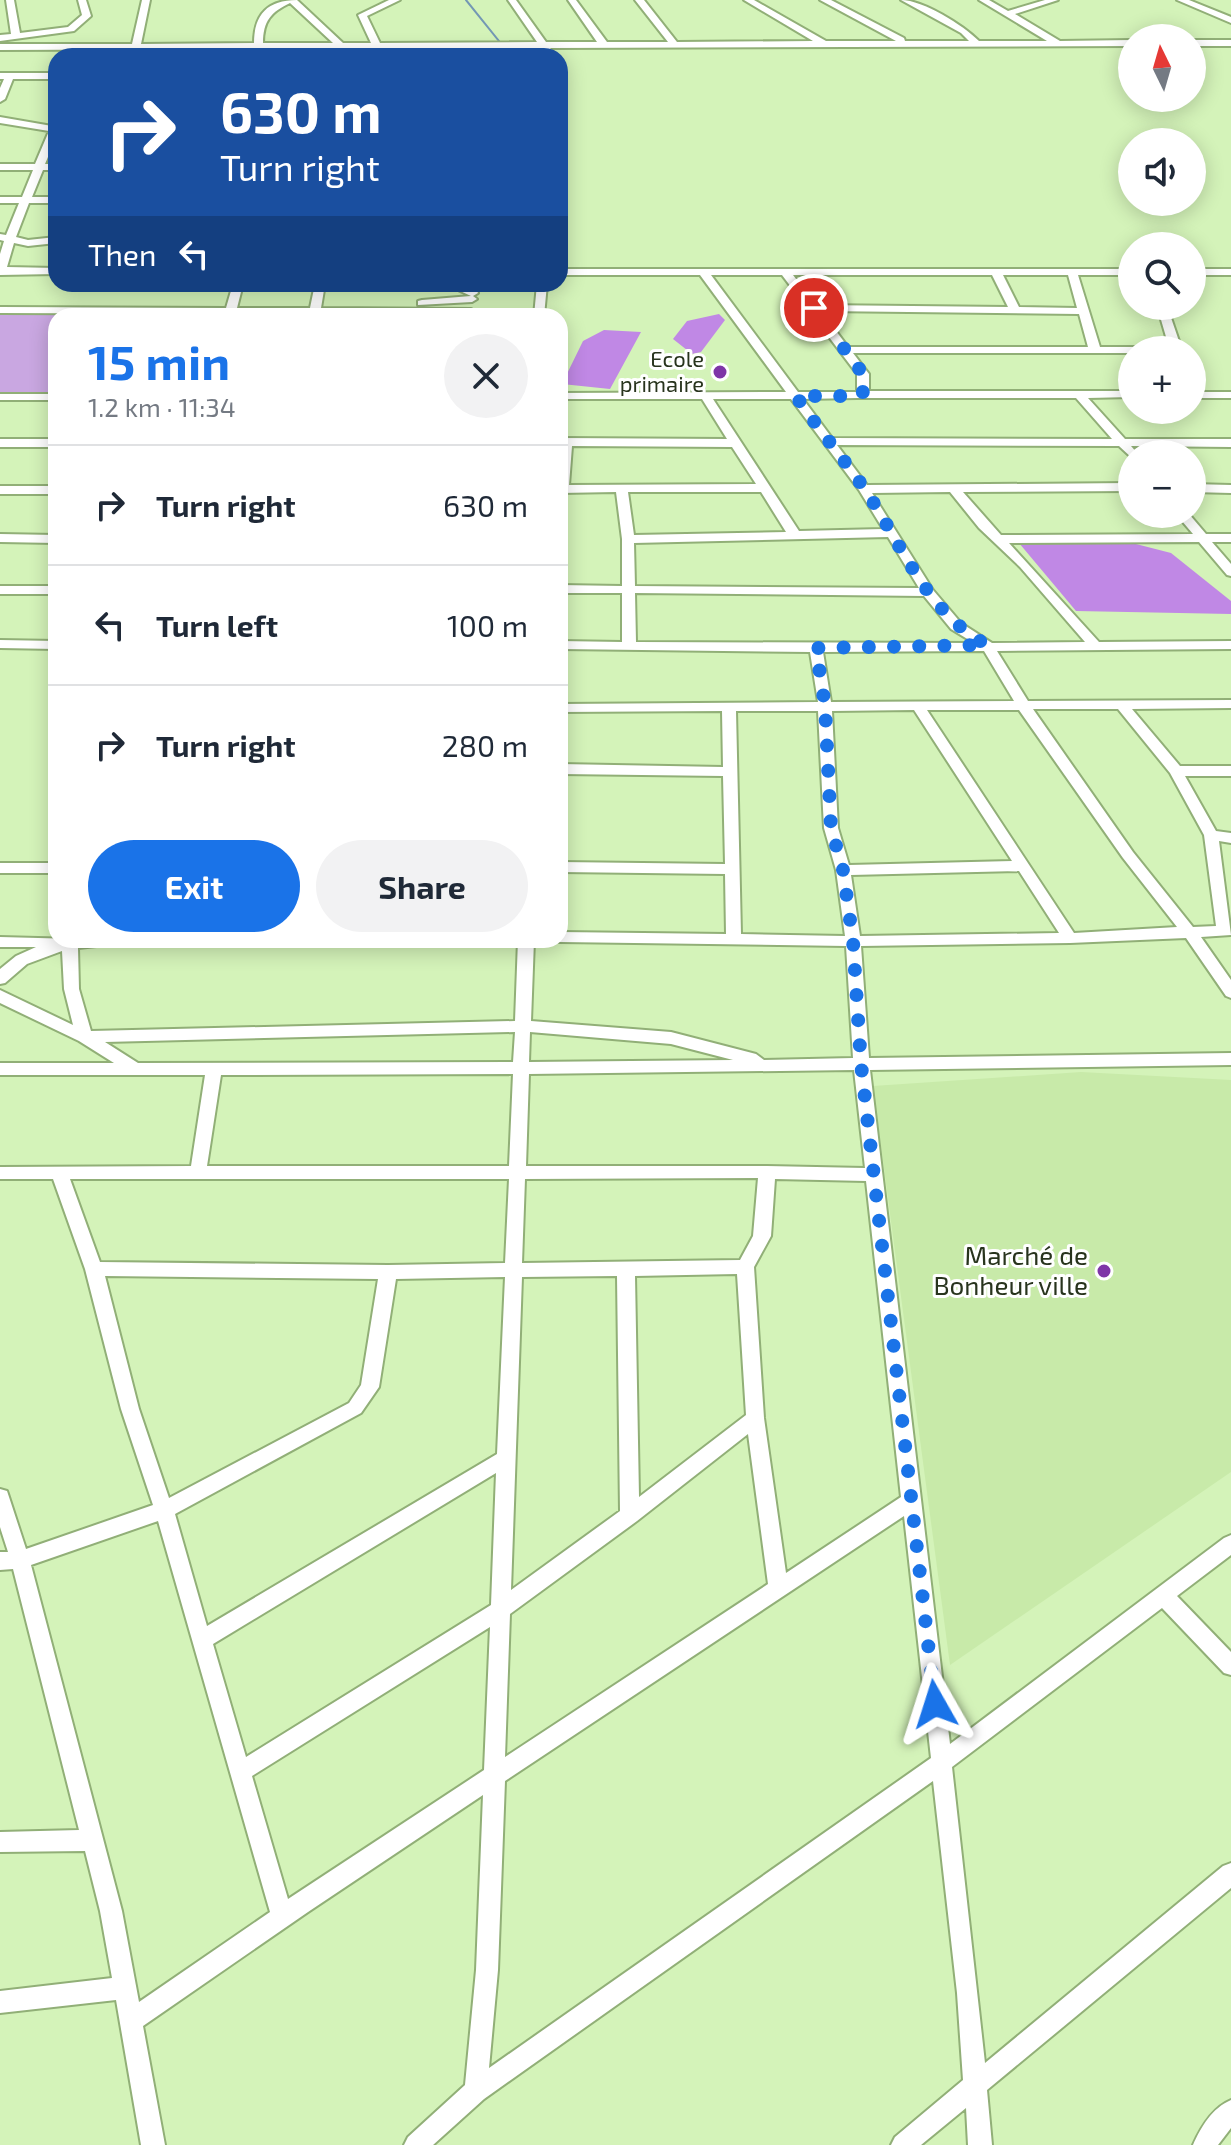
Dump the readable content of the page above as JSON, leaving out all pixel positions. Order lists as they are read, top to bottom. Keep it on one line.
{"places":["Ecole primaire","Marché de Bonheur ville"],"north":"top","page":{"map_buttons":["+","−"],"turn":["630 m","Turn right"],"then":"Then","heading":["15 min","1.2 km · 11:34"],"list":[{"name":"Turn right","value":"630 m"},{"name":"Turn left","value":"100 m"},{"name":"Turn right","value":"280 m"}],"buttons":["Exit","Share"]}}
